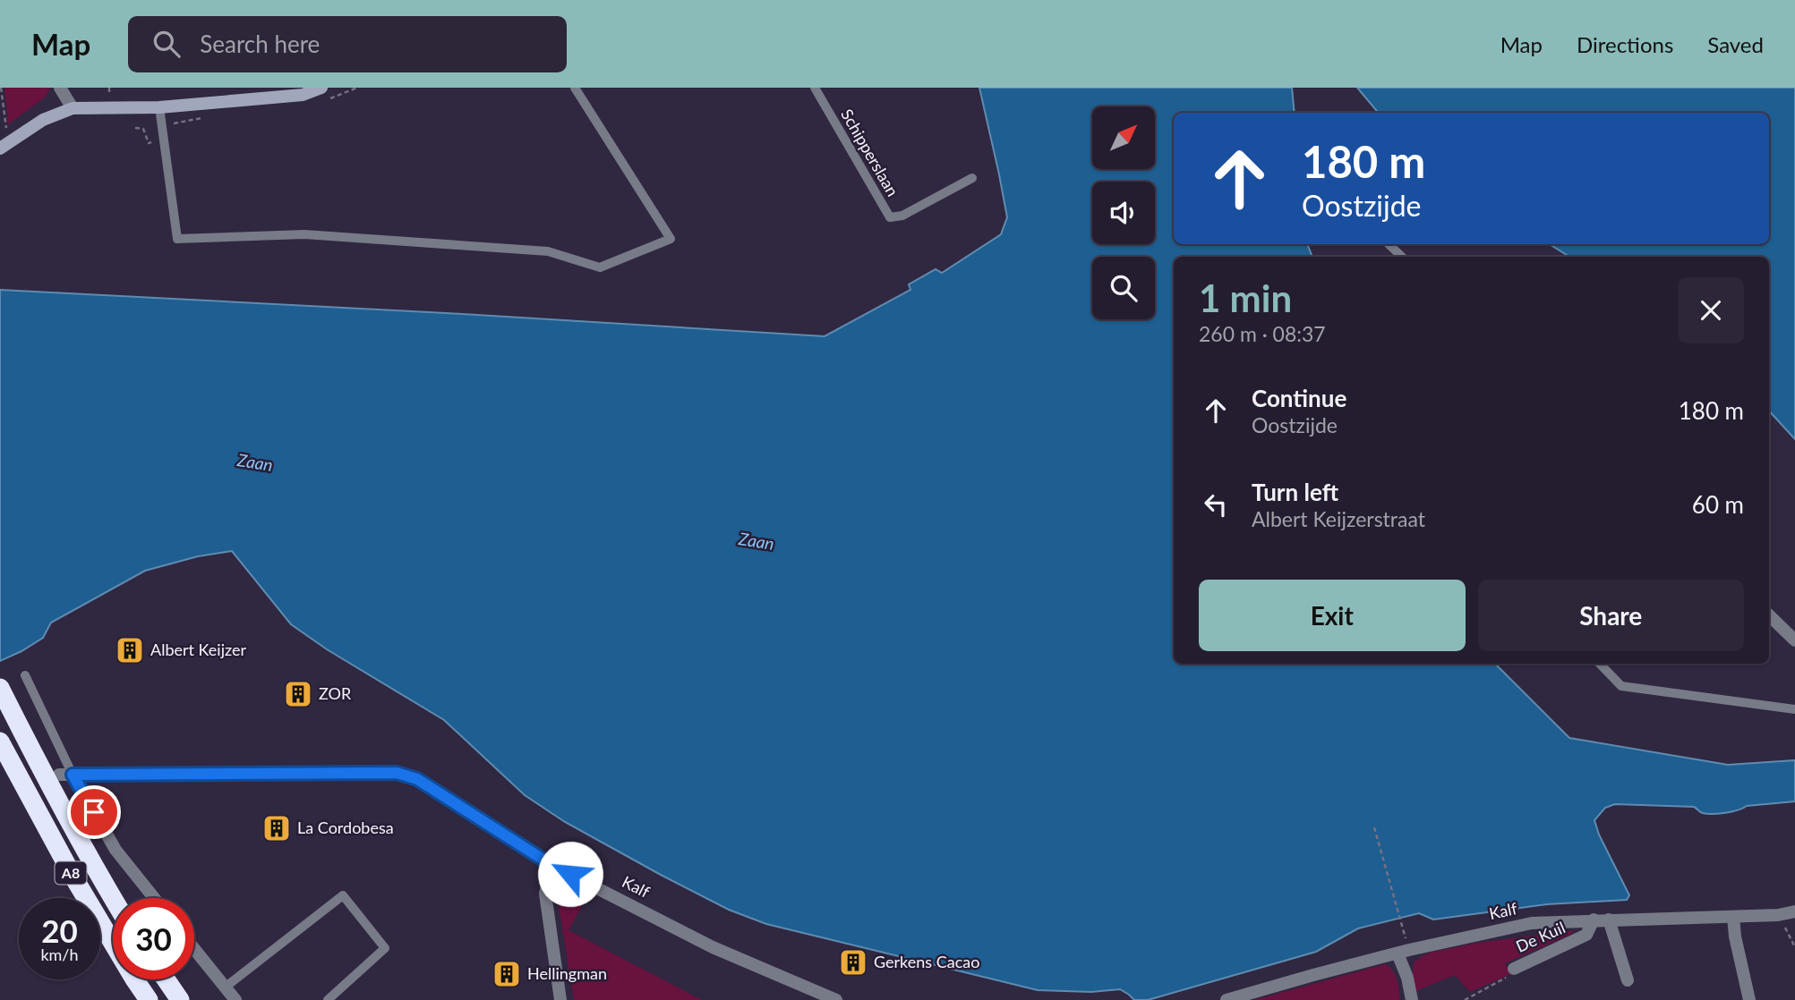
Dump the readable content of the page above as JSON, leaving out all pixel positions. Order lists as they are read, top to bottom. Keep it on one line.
{"streets":{"highway":["A8"],"street":["Kalf","De Kuil"],"lane":["Schipperslaan"]},"crossings":[["Kalf","De Kuil"]],"water":["Zaan"],"places":{"building":["Albert Keijzer","ZOR","La Cordobesa","Gerkens Cacao","Hellingman"]},"north":"top right","page":{"header":"Map","search":"Search here","nav":["Map","Directions","Saved"],"turn":["180 m","Oostzijde"],"heading":["1 min","260 m · 08:37"],"list":[{"name":"Continue","note":"Oostzijde","value":"180 m"},{"name":"Turn left","note":"Albert Keijzerstraat","value":"60 m"}],"buttons":["Exit","Share"],"speed":"20 km/h","limit":"30"}}
